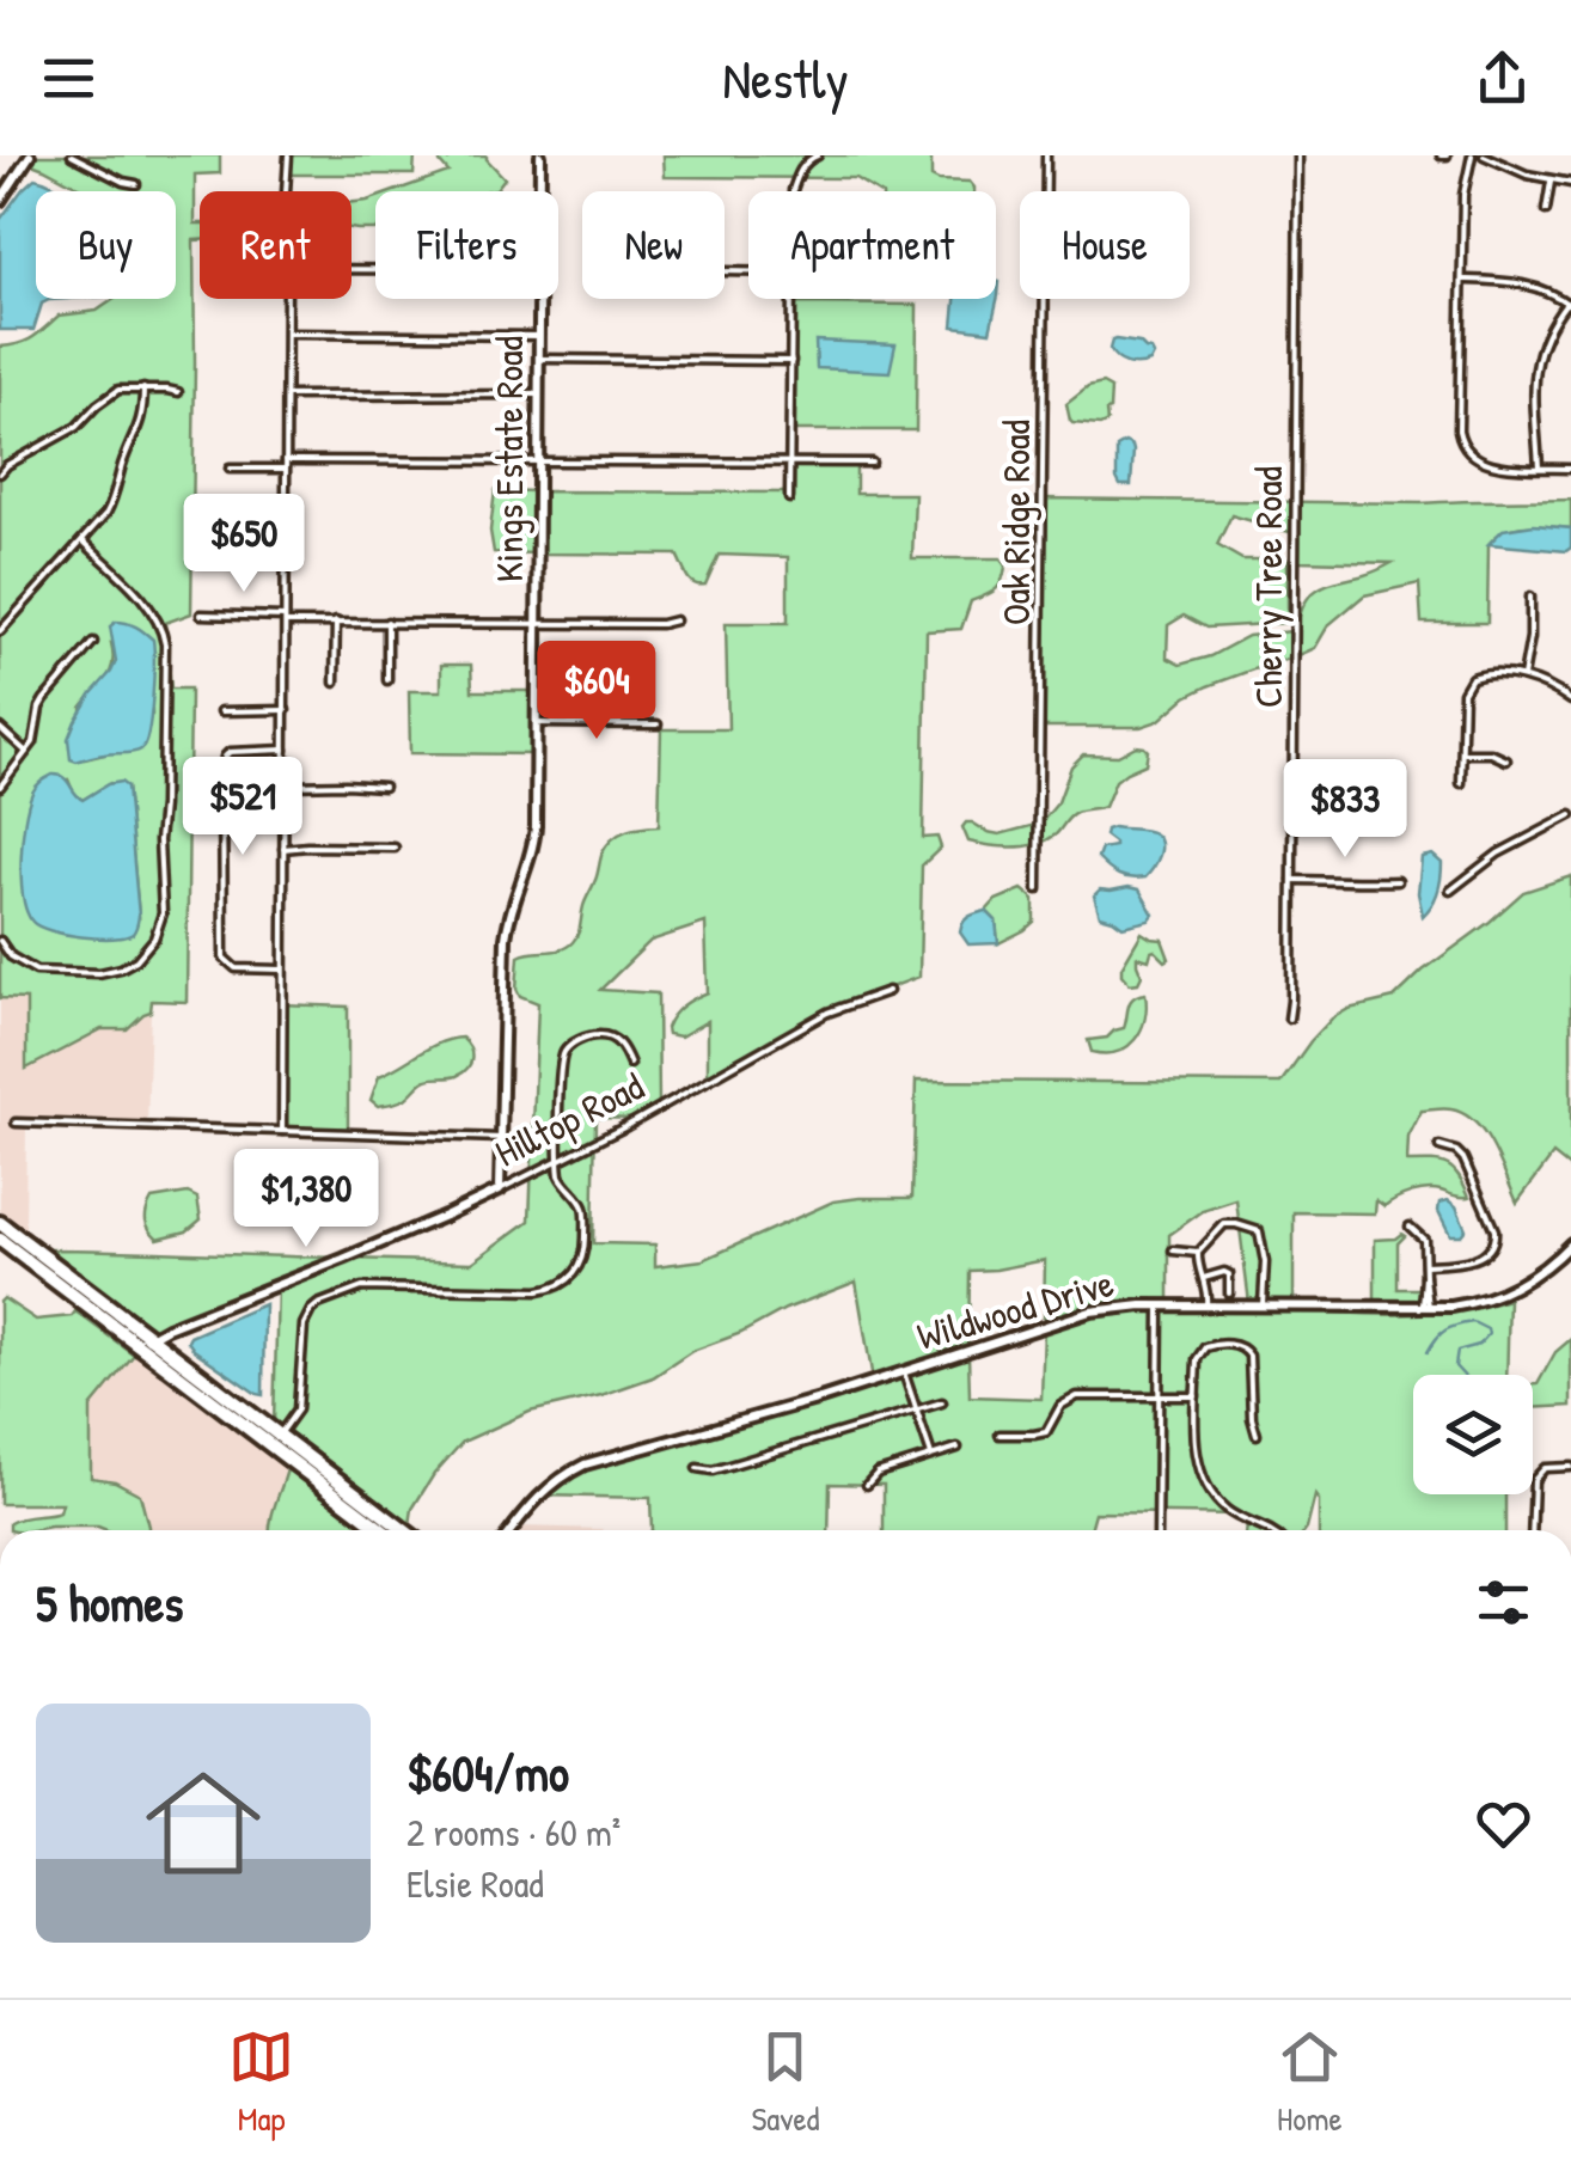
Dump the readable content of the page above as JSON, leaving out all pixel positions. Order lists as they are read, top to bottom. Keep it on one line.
{"streets":{"street":["Kings Estate Road","Oak Ridge Road","Cherry Tree Road","Hilltop Road","Wildwood Drive"]},"crossings":[["Kings Estate Road","Hilltop Road"]],"page":{"header":"Nestly","chip":["Buy","Rent","Filters","New","Apartment","House"],"price":["$650","$604","$521","$833","$1,380"],"heading":"5 homes","list":[{"name":"$604/mo","note":"2 rooms · 60 m² · Elsie Road"}],"tabs":["Map","Saved","Home"]}}
